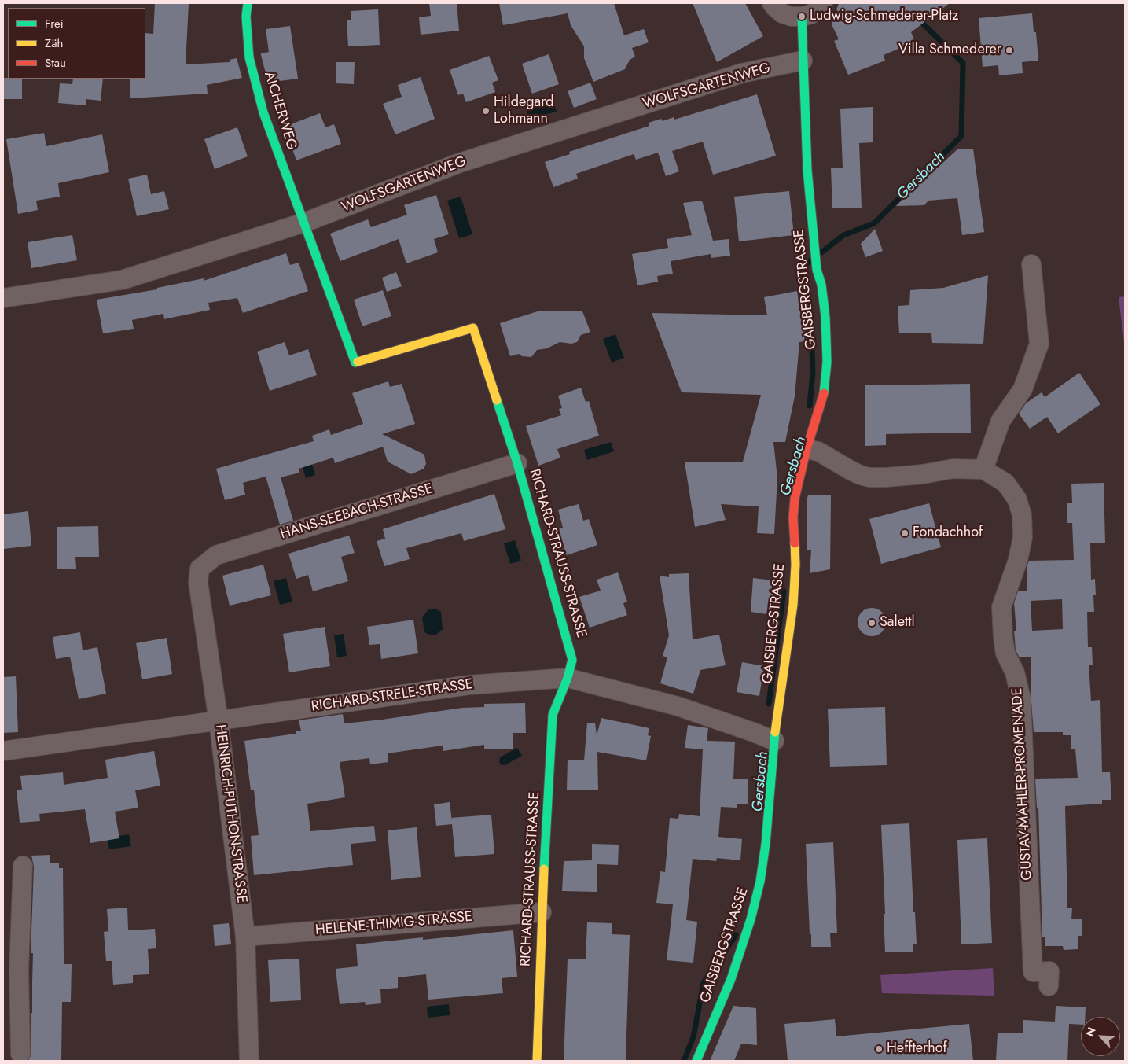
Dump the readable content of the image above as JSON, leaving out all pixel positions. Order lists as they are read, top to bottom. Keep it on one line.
{"streets":{"street":["WOLFSGARTENWEG","AICHERWEG","GAISBERGSTRASSE","HANS-SEEBACH-STRASSE","RICHARD-STRAUSS-STRASSE","RICHARD-STRELE-STRASSE","GUSTAV-MAHLER-PROMENADE","HEINRICH-PUTHON-STRASSE","HELENE-THIMIG-STRASSE"]},"crossings":[["WOLFSGARTENWEG","AICHERWEG"],["WOLFSGARTENWEG","GAISBERGSTRASSE"],["WOLFSGARTENWEG","RICHARD-STRAUSS-STRASSE"],["AICHERWEG","RICHARD-STRAUSS-STRASSE"],["GAISBERGSTRASSE","RICHARD-STRELE-STRASSE"],["GAISBERGSTRASSE","GUSTAV-MAHLER-PROMENADE"],["HANS-SEEBACH-STRASSE","RICHARD-STRAUSS-STRASSE"],["HANS-SEEBACH-STRASSE","HEINRICH-PUTHON-STRASSE"],["RICHARD-STRAUSS-STRASSE","RICHARD-STRELE-STRASSE"],["RICHARD-STRAUSS-STRASSE","HELENE-THIMIG-STRASSE"],["RICHARD-STRELE-STRASSE","HEINRICH-PUTHON-STRASSE"],["HEINRICH-PUTHON-STRASSE","HELENE-THIMIG-STRASSE"]],"water":["Gersbach"],"places":["Ludwig-Schmederer-Platz","Villa Schmederer","Hildegard Lohmann","Fondachhof","Salettl","Heffterhof"],"legend":["Frei","Zäh","Stau"],"north":"top left"}
